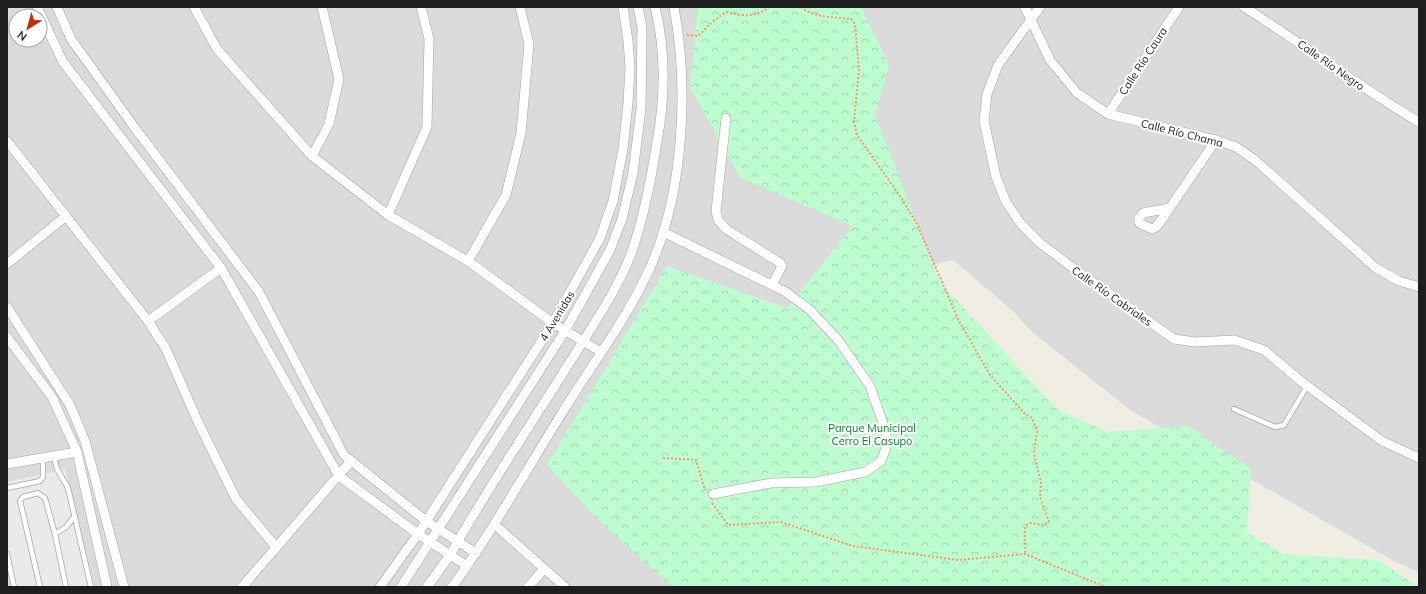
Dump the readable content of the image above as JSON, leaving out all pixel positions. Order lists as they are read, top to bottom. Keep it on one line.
{"streets":{"street":["Calle Río Caura","Calle Río Negro","Calle Río Chama","Calle Río Cabriales","4 Avenidas"]},"crossings":[["Calle Río Caura","Calle Río Chama"],["Calle Río Chama","Calle Río Cabriales"]],"parks":["Parque Municipal Cerro El Casupo"],"north":"bottom left"}
